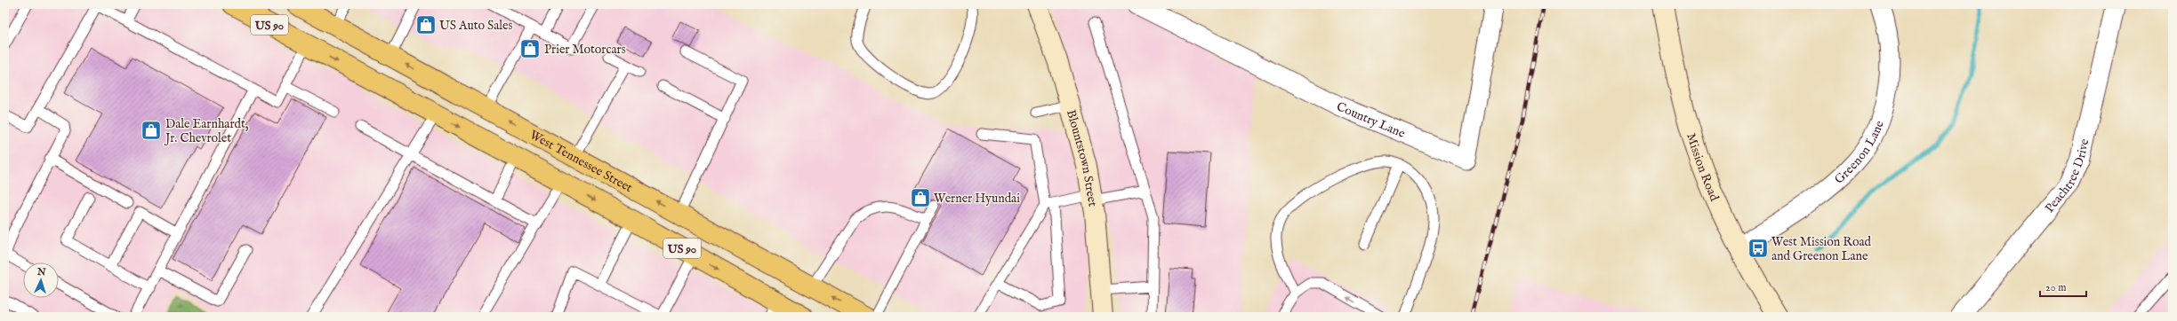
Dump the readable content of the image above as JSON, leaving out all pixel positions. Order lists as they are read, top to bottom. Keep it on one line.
{"streets":{"main road":["US 90","Blountstown Street","West Tennessee Street","Mission Road"],"street":["Country Lane","Greenon Lane","Peachtree Drive"]},"crossings":[["Greenon Lane","Mission Road"]],"places":{"shop":["US Auto Sales","Prier Motorcars","Dale Earnhardt, Jr. Chevrolet","Werner Hyundai"],"bus stop":["West Mission Road and Greenon Lane"]},"scale_bar":"20 m","north":"top"}
